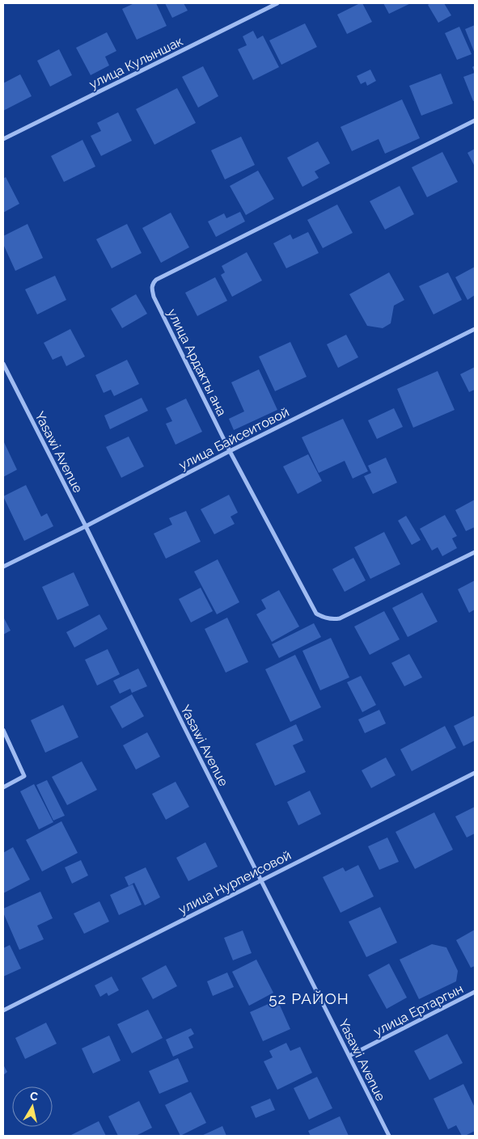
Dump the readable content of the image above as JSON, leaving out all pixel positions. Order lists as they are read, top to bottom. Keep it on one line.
{"streets":{"street":["улица Кулыншак","улица Ардакты ана","улица Байсеитовой","Yasawi Avenue","улица Нурпеисовой","улица Ертаргын"]},"crossings":[["улица Ардакты ана","улица Байсеитовой"],["улица Байсеитовой","Yasawi Avenue"],["Yasawi Avenue","улица Нурпеисовой"],["Yasawi Avenue","улица Ертаргын"]],"districts":["52 РАЙОН"],"north":"top"}
